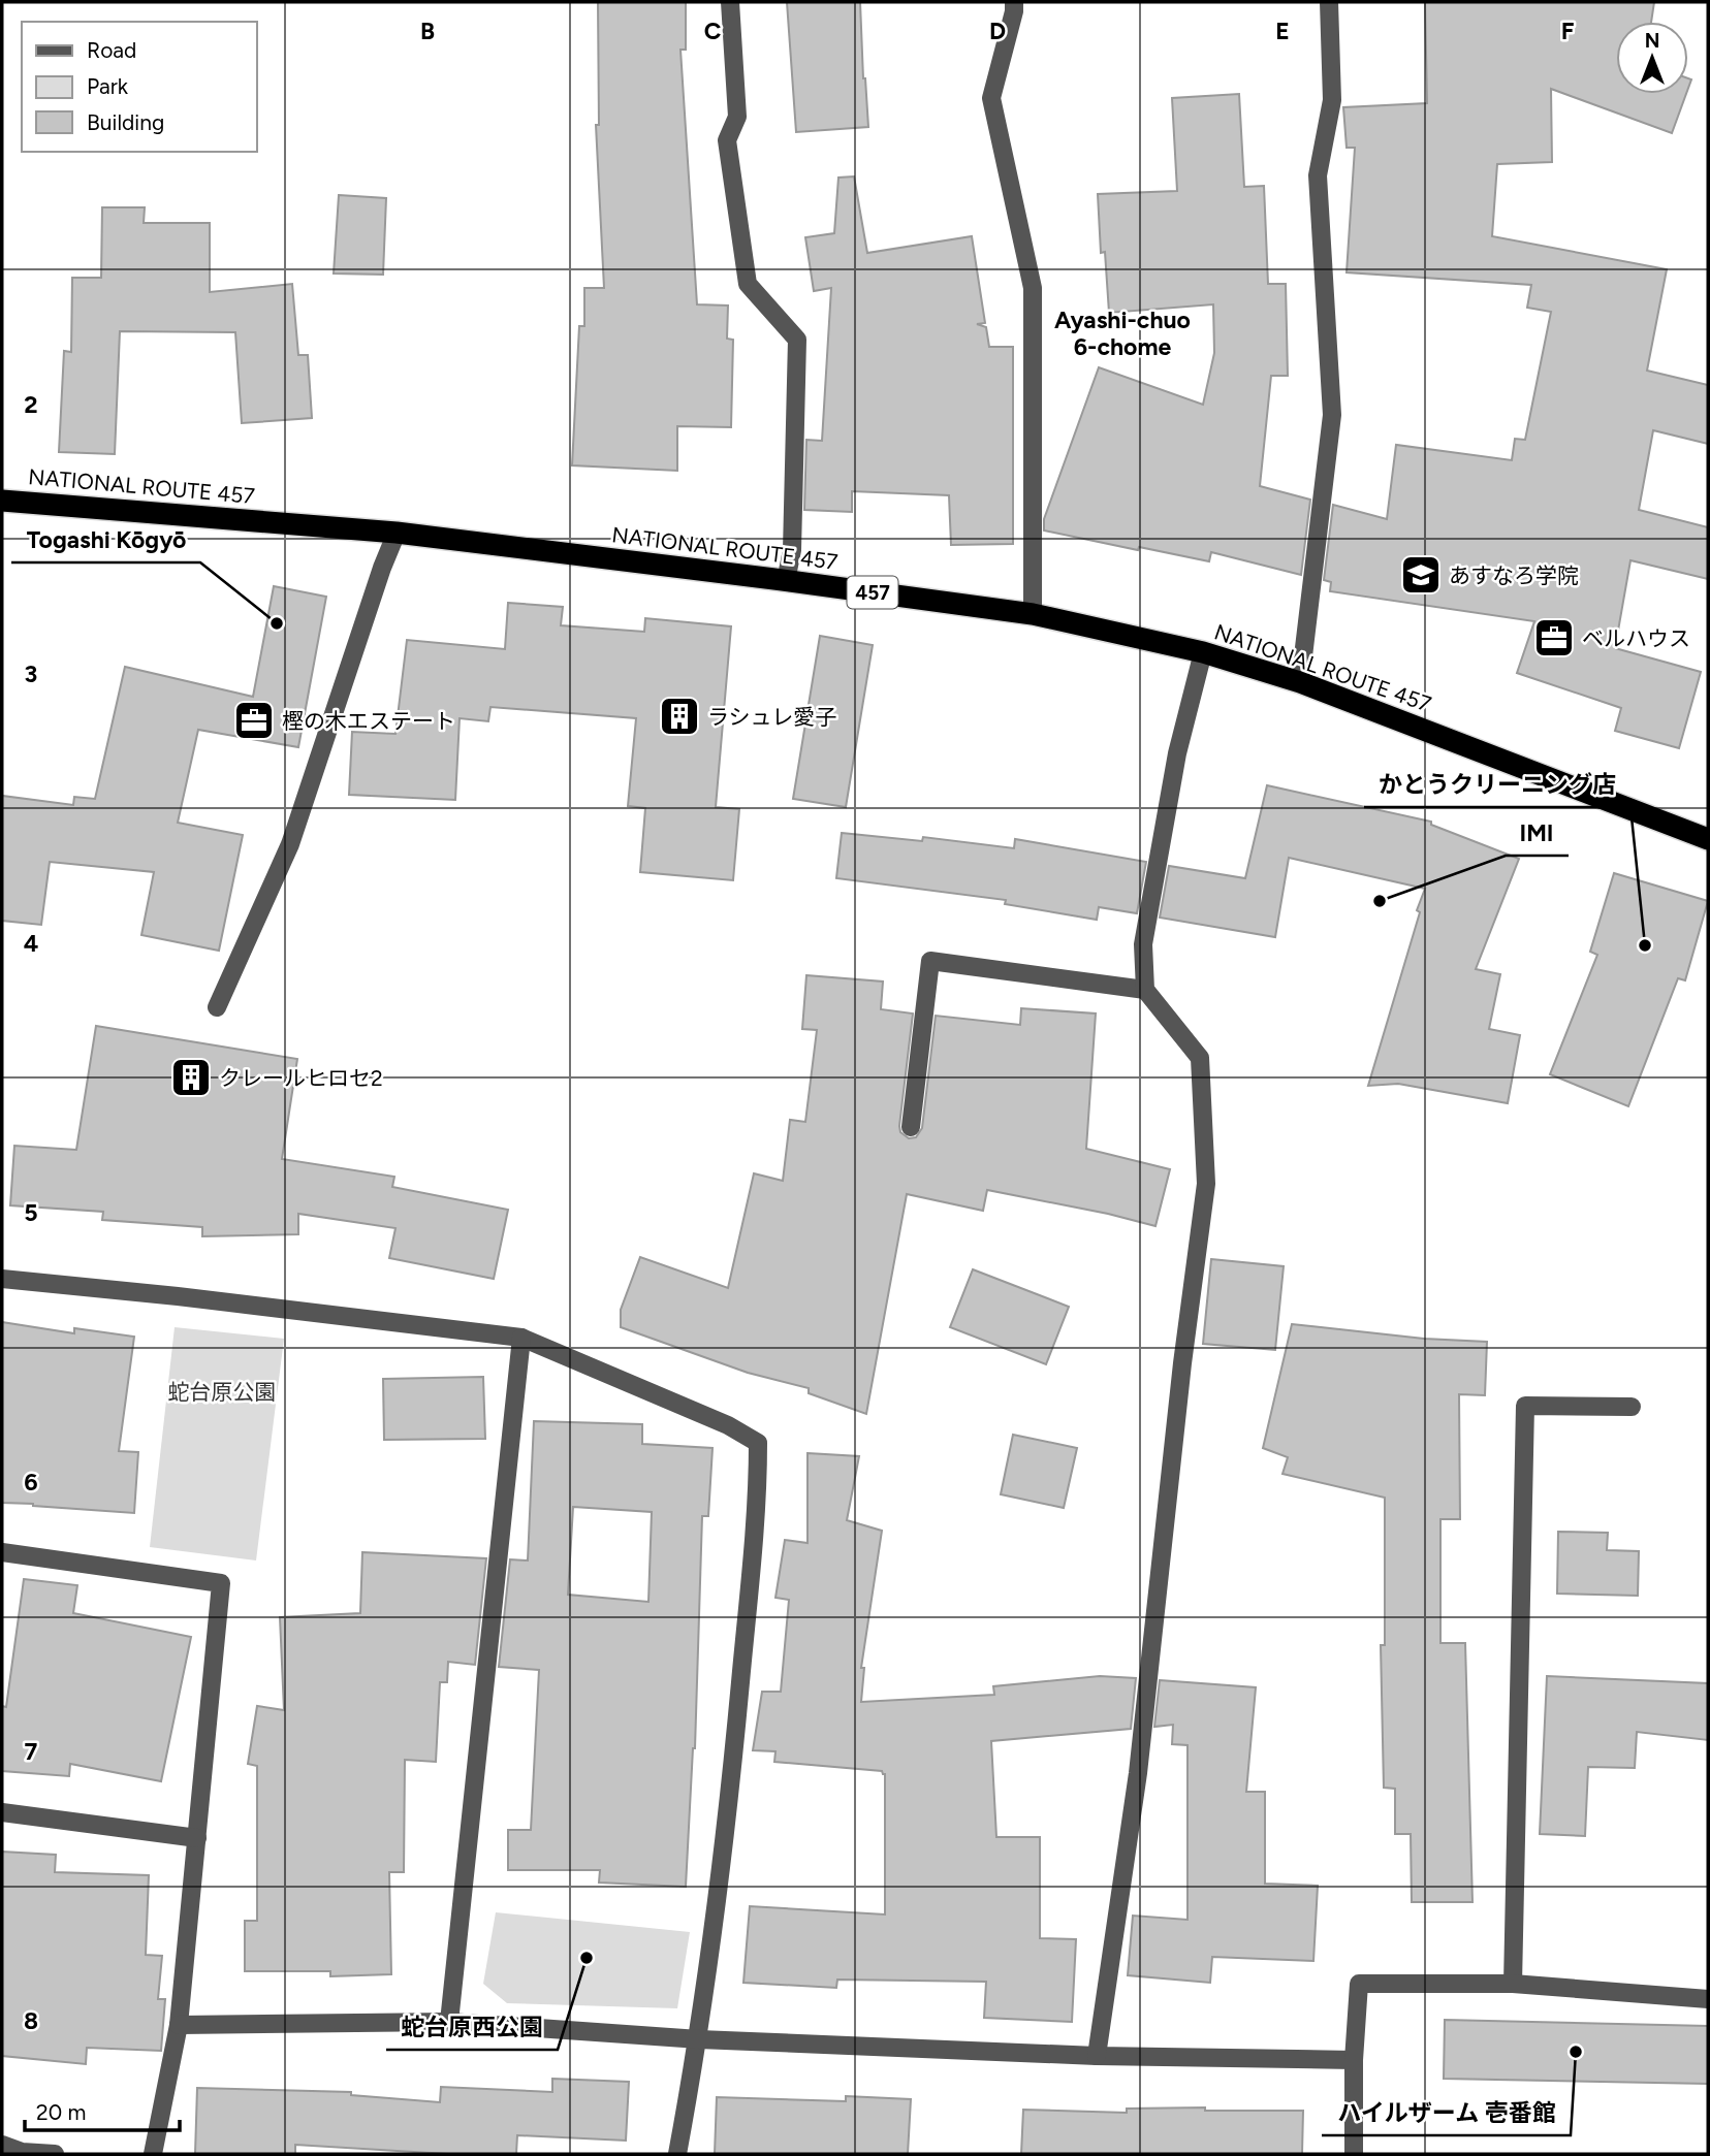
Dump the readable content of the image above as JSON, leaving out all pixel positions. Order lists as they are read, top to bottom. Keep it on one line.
{"streets":{"highway":["NATIONAL ROUTE 457","457"]},"districts":["Ayashi-chuo 6-chome"],"parks":["蛇台原公園"],"places":{"school or university":["あすなろ学院"],"other":["Togashi Kōgyō","IMI","かとうクリーニング店","蛇台原西公園","ハイルザーム 壱番館"],"office":["ベルハウス","樫の木エステート"],"building":["ラシュレ愛子","クレールヒロセ2"]},"legend":["Road","Park","Building"],"scale_bar":"20 m","north":"top","grid":{"columns":["B","C","D","E","F"],"rows":["2","3","4","5","6","7","8"]}}
